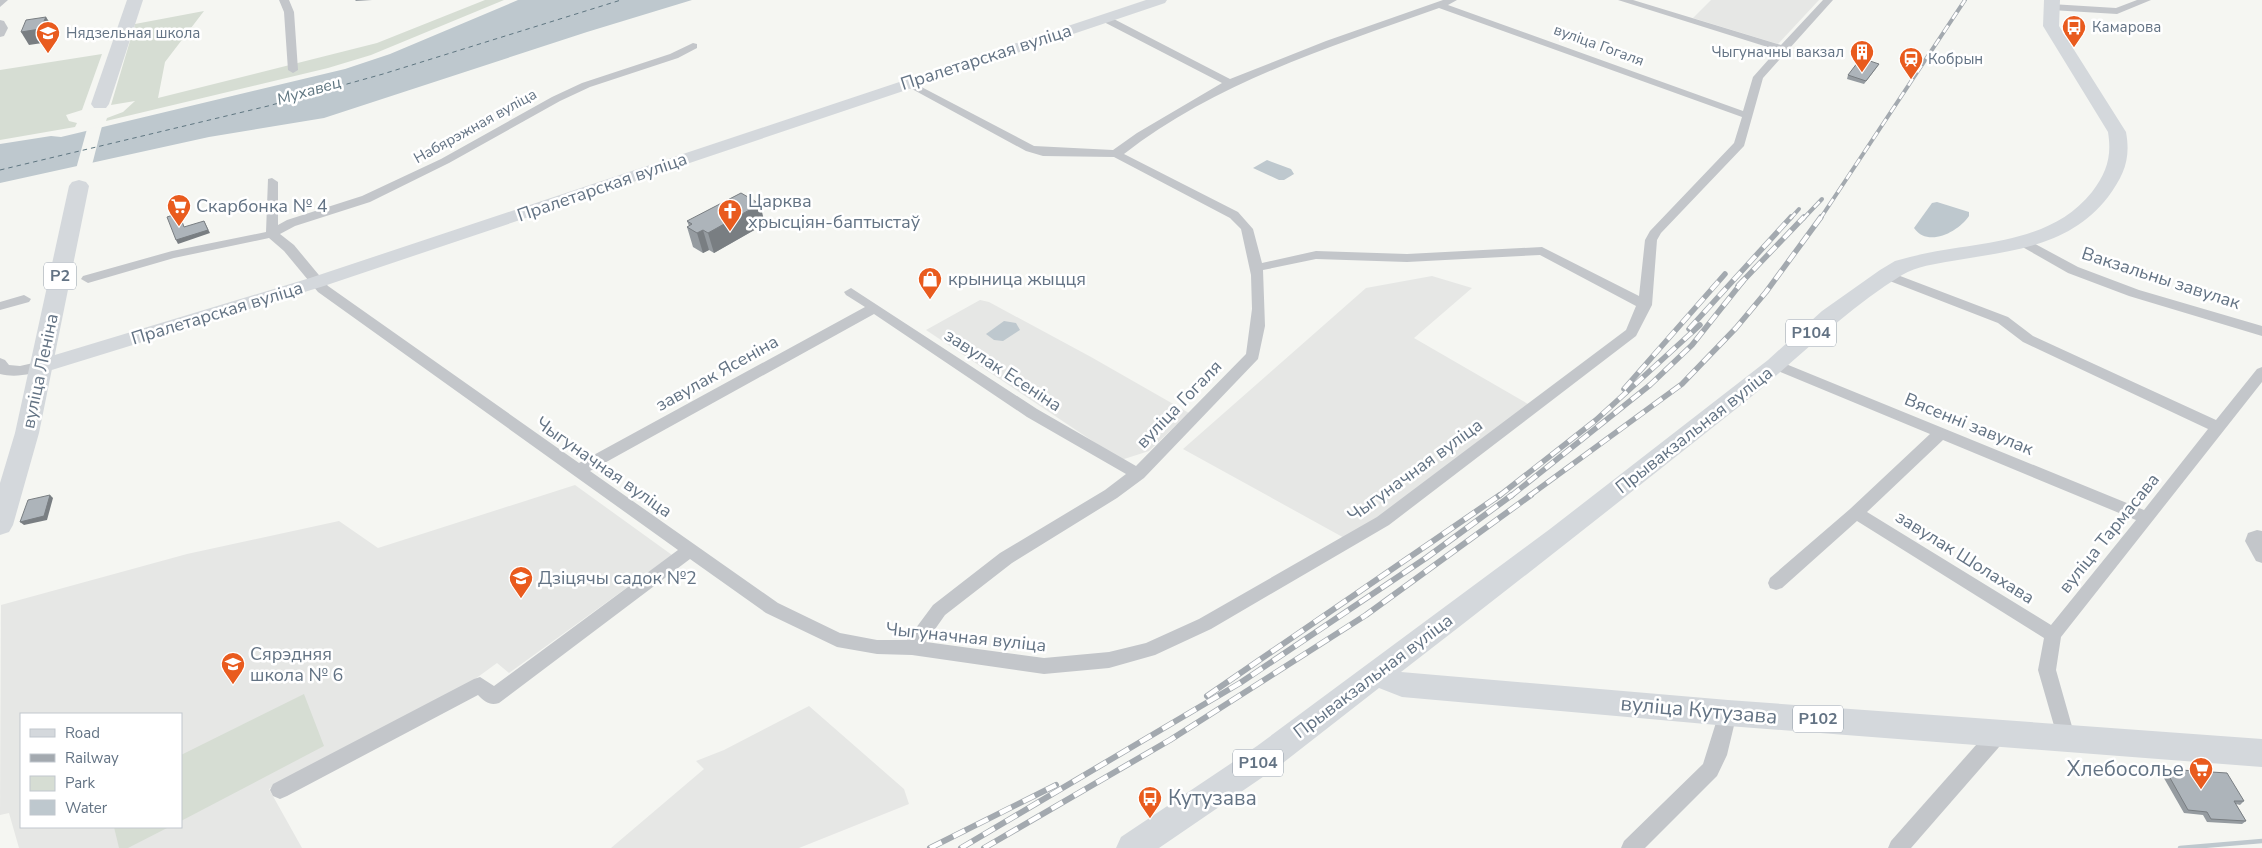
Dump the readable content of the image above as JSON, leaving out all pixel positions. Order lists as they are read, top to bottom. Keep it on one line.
{"streets":{"main road":["Пралетарская вуліца","Р2","Р104","вуліца Леніна","Прывакзальная вуліца","вуліца Кутузава","Р102"],"street":["вуліца Гогаля","Набярэжная вуліца","Вакзальны завулак","завулак Есеніна","завулак Ясеніна","Вясенні завулак","Чыгуначная вуліца","вуліца Тармасава","завулак Шолахава"]},"crossings":[["вуліца Гогаля","Пралетарская вуліца"],["вуліца Гогаля","завулак Есеніна"],["вуліца Гогаля","Чыгуначная вуліца"],["Пралетарская вуліца","вуліца Леніна"],["Пралетарская вуліца","Чыгуначная вуліца"],["Набярэжная вуліца","Чыгуначная вуліца"],["Вакзальны завулак","Прывакзальная вуліца"],["завулак Есеніна","завулак Ясеніна"],["завулак Ясеніна","Чыгуначная вуліца"],["Вясенні завулак","Прывакзальная вуліца"],["Вясенні завулак","вуліца Тармасава"],["Прывакзальная вуліца","вуліца Кутузава"],["вуліца Тармасава","завулак Шолахава"]],"water":["Мухавец"],"places":{"bus stop":["Камарова","Кутузава"],"school or university":["Нядзельная школа","Дзіцячы садок №2","Сярэдняя школа № 6"],"building":["Чыгуначны вакзал"],"station":["Кобрын"],"supermarket":["Скарбонка № 4","Хлебосолье"],"church":["Царква хрысціян-баптыстаў"],"shop":["крыница жыцця"]},"legend":["Road","Railway","Park","Water"]}
